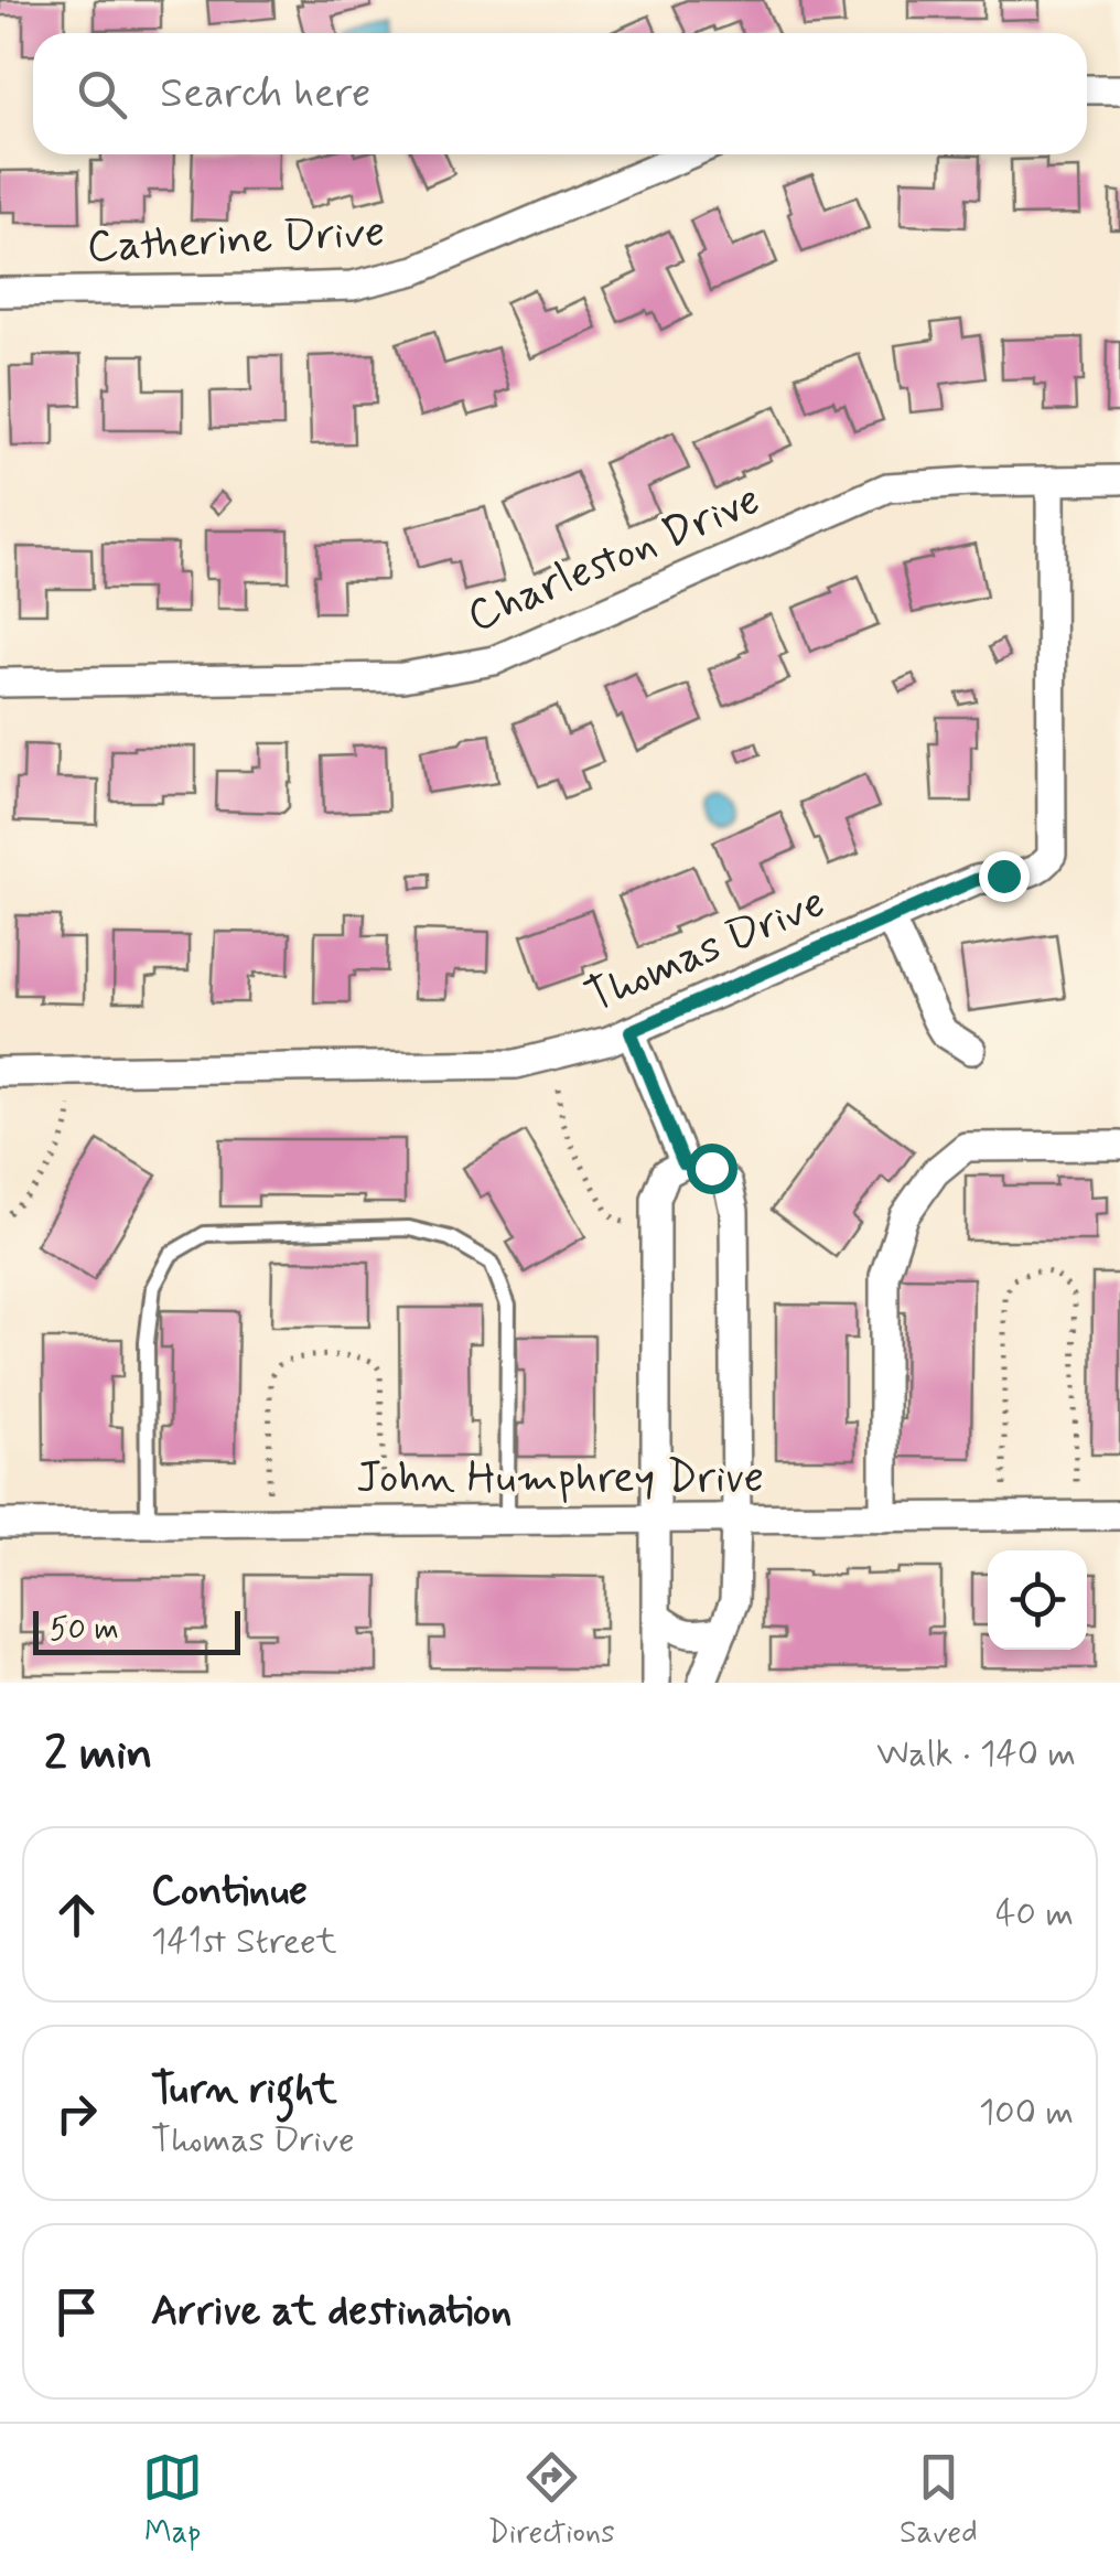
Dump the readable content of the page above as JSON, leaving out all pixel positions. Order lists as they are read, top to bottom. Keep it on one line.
{"streets":{"street":["Catherine Drive","Charleston Drive","Thomas Drive","John Humphrey Drive"]},"crossings":[["Charleston Drive","Thomas Drive"]],"scale_bar":"50 m","page":{"search":"Search here","scale":"50 m","heading":["2 min","Walk · 140 m"],"list":[["Continue","141st Street","40 m"],["Turn right","Thomas Drive","100 m"],"Arrive at destination"],"nav":["Map","Directions","Saved"]}}
